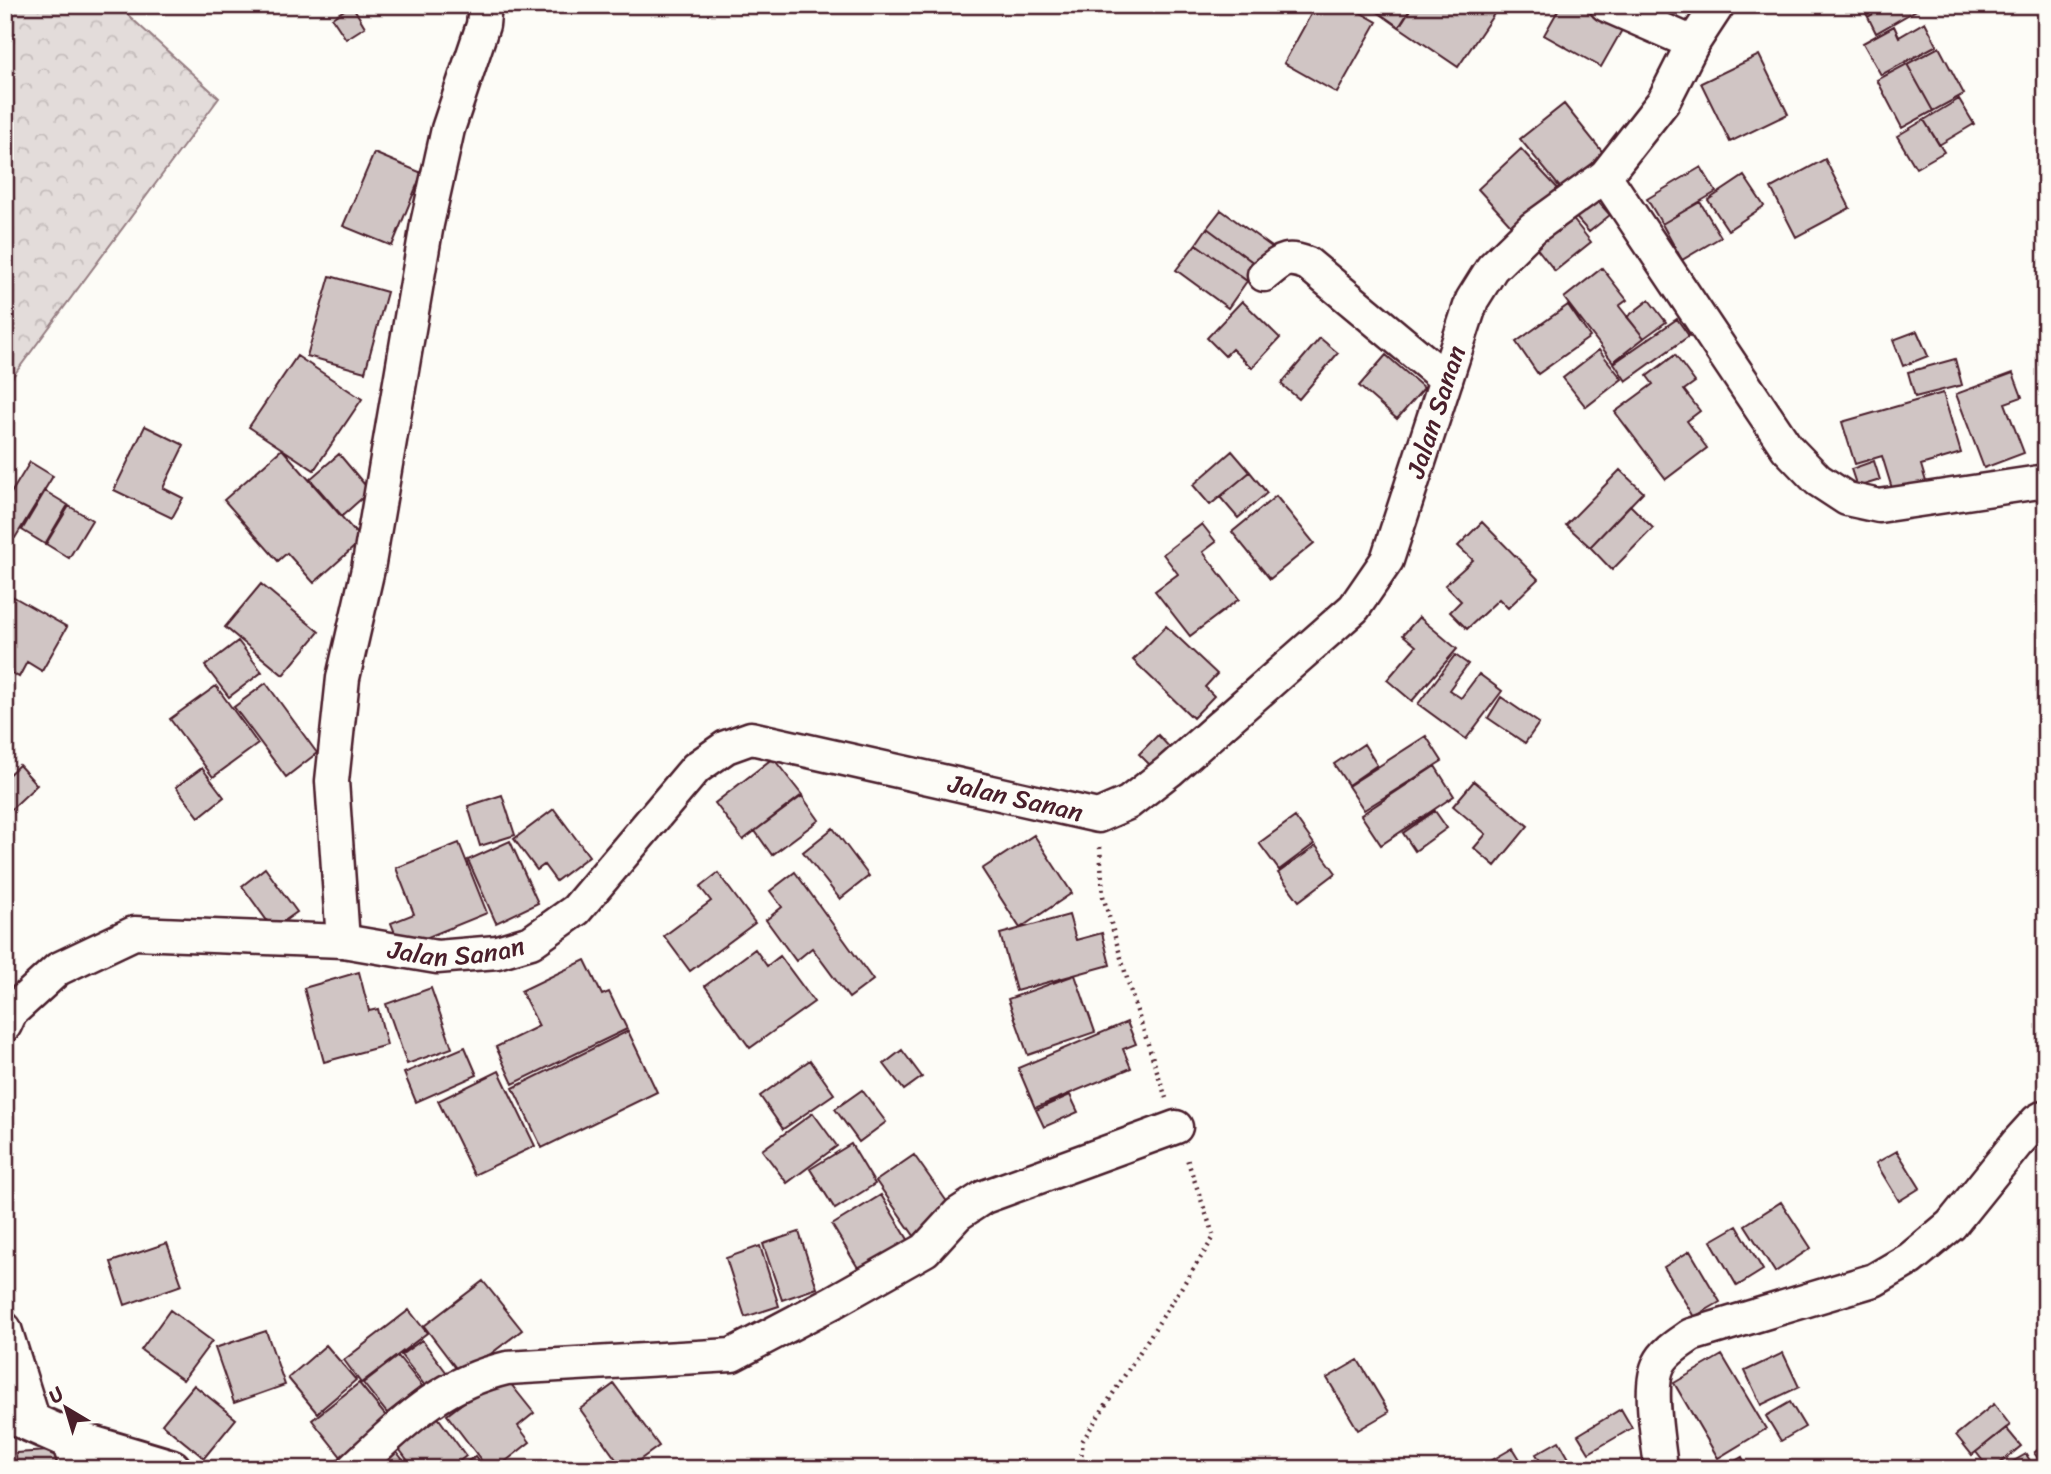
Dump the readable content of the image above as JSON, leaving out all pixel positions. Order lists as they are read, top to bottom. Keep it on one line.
{"streets":{"street":["Jalan Sanan"]},"north":"top left"}
